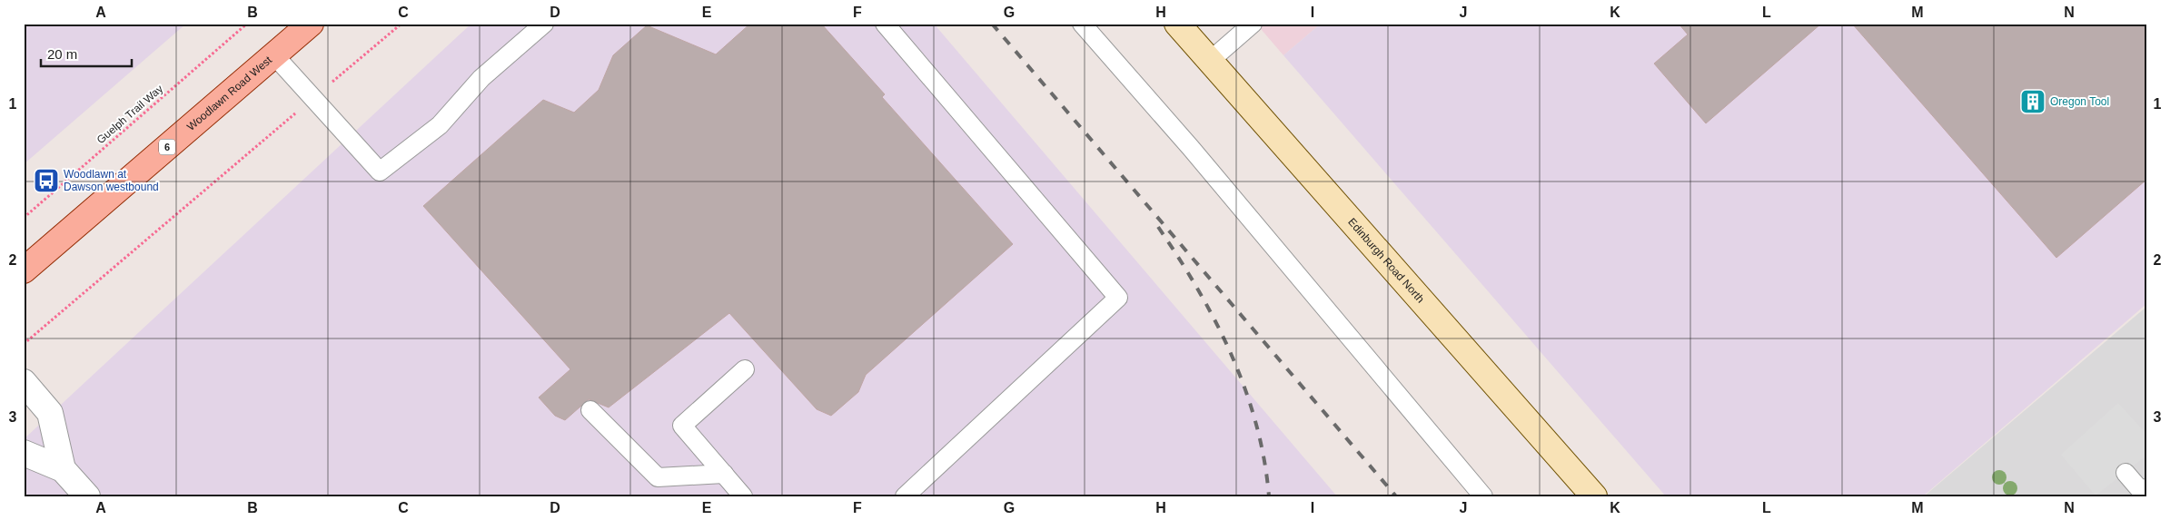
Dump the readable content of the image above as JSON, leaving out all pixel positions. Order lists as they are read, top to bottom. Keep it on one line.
{"streets":{"main road":["Woodlawn Road West","6","Edinburgh Road North"],"path":["Guelph Trail Way"]},"places":{"building":["Oregon Tool"],"bus stop":["Woodlawn at Dawson westbound"]},"scale_bar":"20 m","grid":{"columns":["A","B","C","D","E","F","G","H","I","J","K","L","M","N"],"rows":["1","2","3"]}}
